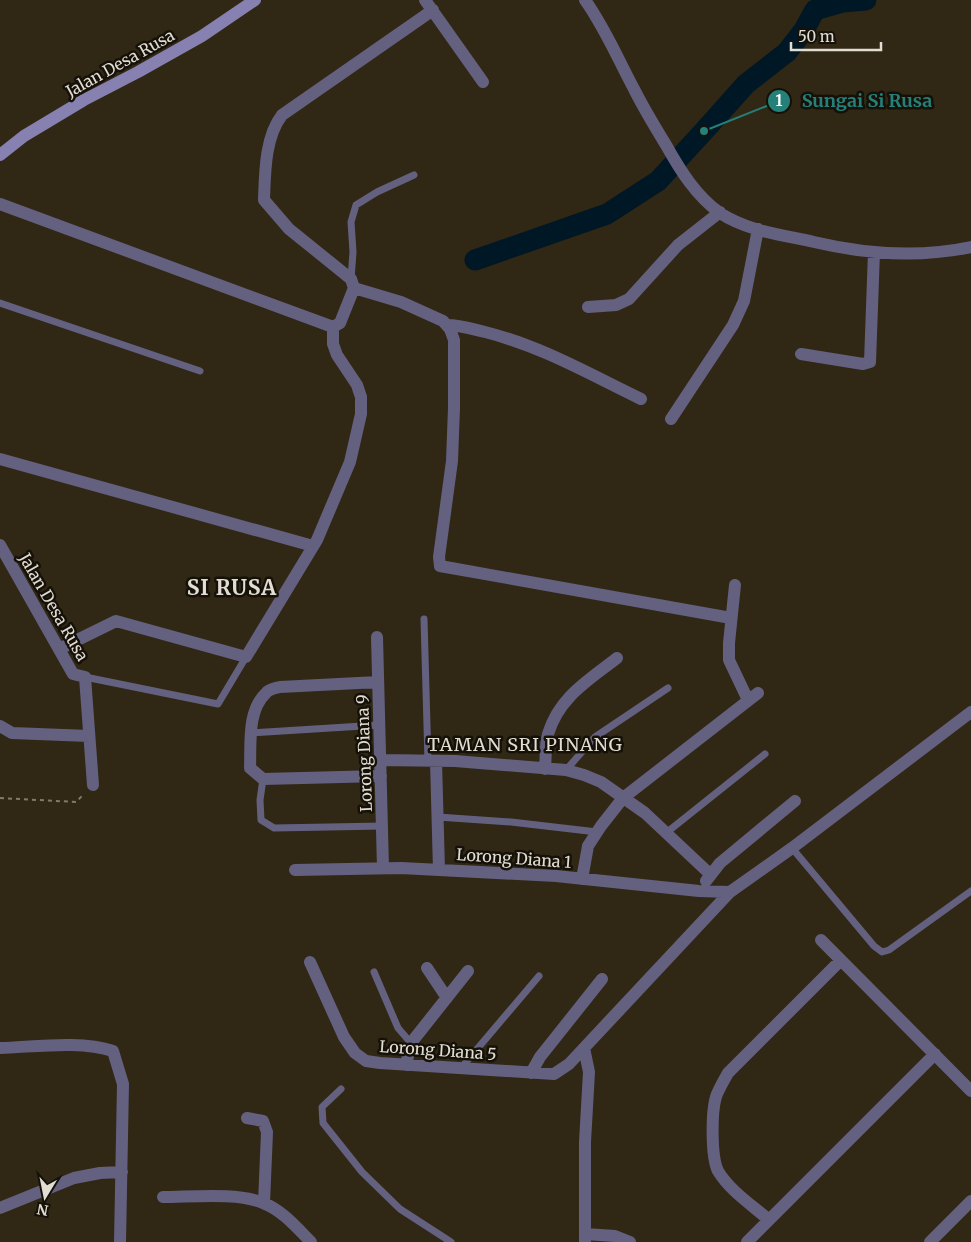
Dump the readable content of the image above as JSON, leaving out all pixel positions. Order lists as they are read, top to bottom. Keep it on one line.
{"streets":{"street":["Jalan Desa Rusa","Lorong Diana 9","Lorong Diana 1","Lorong Diana 5"]},"crossings":[["Lorong Diana 9","Lorong Diana 1"],["Lorong Diana 1","Lorong Diana 5"]],"districts":["SI RUSA","TAMAN SRI PINANG"],"places":["Sungai Si Rusa"],"scale_bar":"50 m","north":"bottom"}
